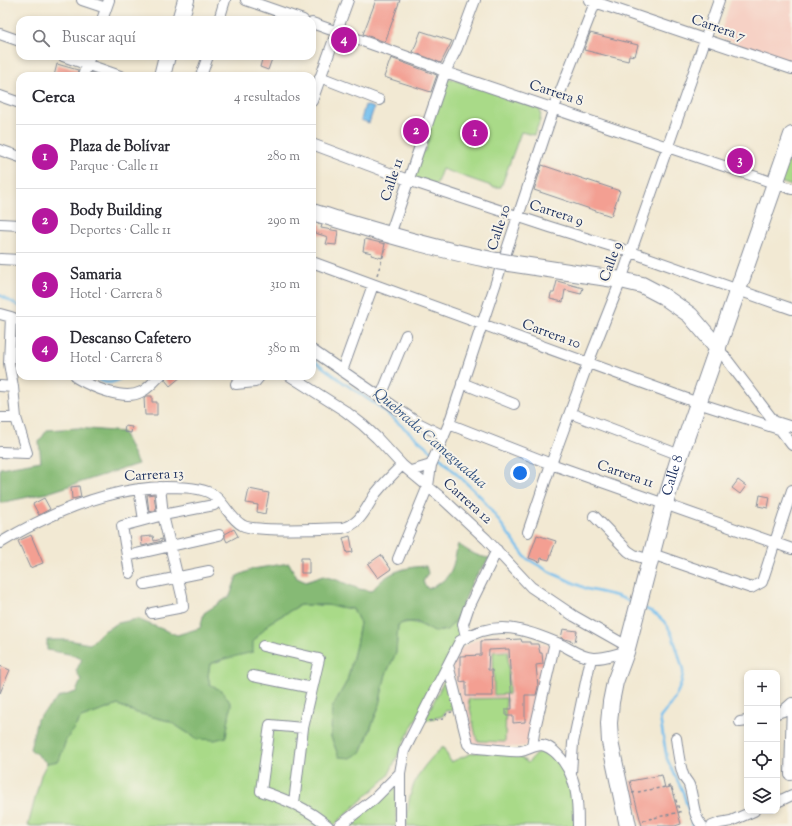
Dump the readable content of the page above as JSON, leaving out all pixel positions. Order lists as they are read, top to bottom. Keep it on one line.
{"streets":{"main road":["Calle 8"],"street":["Carrera 7","Carrera 8","Calle 11","Carrera 9","Calle 10","Calle 9","Carrera 10","Carrera 11","Carrera 13","Carrera 12"]},"crossings":[["Carrera 7","Calle 10"],["Carrera 7","Calle 9"],["Carrera 8","Calle 11"],["Carrera 8","Calle 10"],["Carrera 8","Calle 9"],["Carrera 8","Calle 8"],["Calle 11","Carrera 9"],["Carrera 9","Calle 10"],["Carrera 9","Calle 9"],["Carrera 9","Calle 8"],["Calle 10","Carrera 10"],["Calle 10","Carrera 11"],["Calle 10","Carrera 12"],["Calle 9","Carrera 10"],["Calle 9","Carrera 11"],["Carrera 10","Calle 8"],["Carrera 11","Calle 8"],["Carrera 13","Carrera 12"],["Calle 8","Carrera 12"]],"water":["Quebrada Cameguadua"],"page":{"search":"Buscar aquí","pins":["4","2","1","3"],"heading":["Cerca","4 resultados"],"list":[{"mark":"1","name":"Plaza de Bolívar","note":"Parque · Calle 11","value":"280 m"},{"mark":"2","name":"Body Building","note":"Deportes · Calle 11","value":"290 m"},{"mark":"3","name":"Samaria","note":"Hotel · Carrera 8","value":"310 m"},{"mark":"4","name":"Descanso Cafetero","note":"Hotel · Carrera 8","value":"380 m"}],"map_buttons":["+","−"]}}
